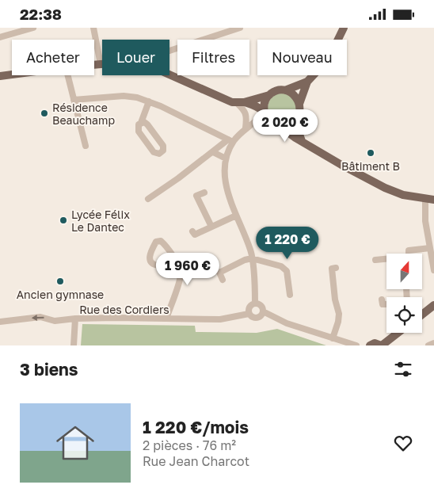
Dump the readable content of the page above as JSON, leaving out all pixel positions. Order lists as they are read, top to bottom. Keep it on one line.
{"streets":{"street":["Rue des Cordiers"]},"places":["Résidence Beauchamp","Bâtiment B","Lycée Félix Le Dantec","Ancien gymnase"],"north":"top","page":{"status":"22:38","chip":["Acheter","Louer","Filtres","Nouveau"],"price":["2 020 €","1 220 €","1 960 €"],"heading":"3 biens","list":[{"name":"1 220 €/mois","note":"2 pièces · 76 m² · Rue Jean Charcot"}]}}
